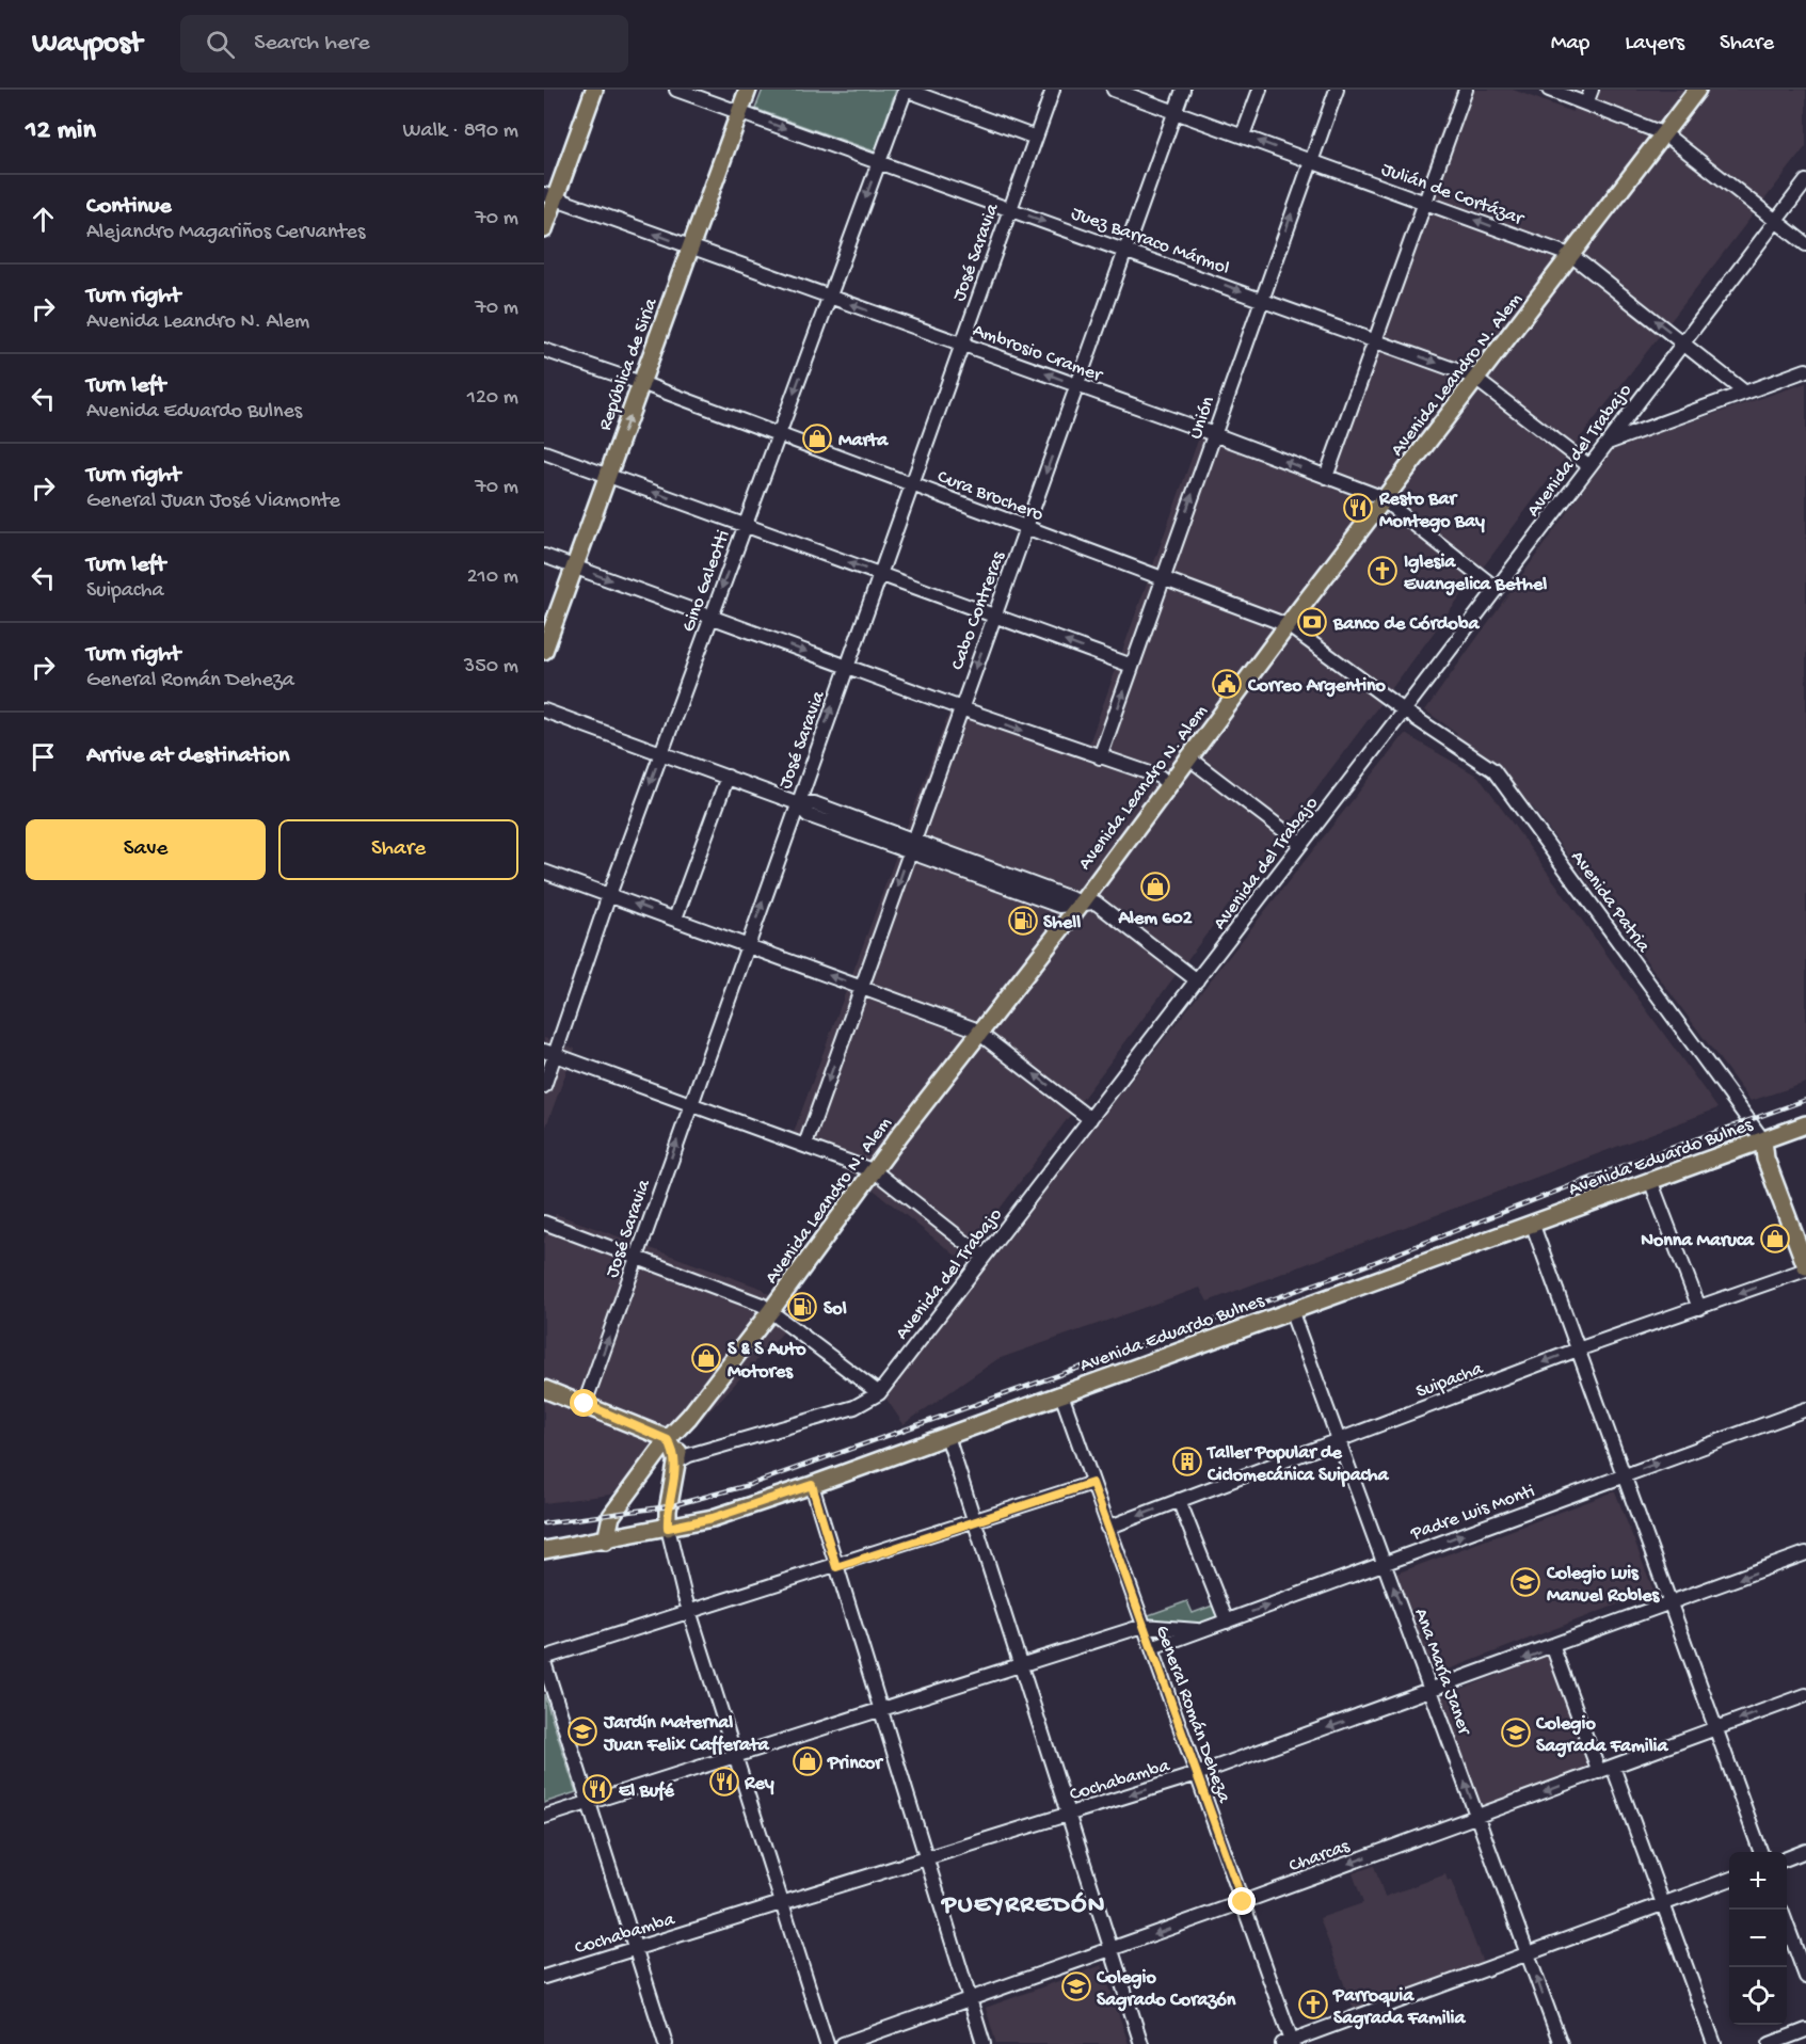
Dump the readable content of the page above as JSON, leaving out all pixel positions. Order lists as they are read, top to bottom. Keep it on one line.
{"streets":{"main road":["República de Siria","Avenida Leandro N. Alem","Avenida Patria","Avenida Eduardo Bulnes"],"street":["Julián de Cortázar","Juez Barraco Mármol","José Saravia","Ambrosio Cramer","Unión","Avenida del Trabajo","Cura Brochero","Gino Galeotti","Cabo Contreras","Suipacha","Padre Luis Monti","Ana María Janer","General Román Deheza","Cochabamba","Charcas"]},"crossings":[["Julián de Cortázar","Avenida Leandro N. Alem"],["Julián de Cortázar","Unión"],["Julián de Cortázar","Avenida del Trabajo"],["Julián de Cortázar","Cabo Contreras"],["Juez Barraco Mármol","José Saravia"],["Juez Barraco Mármol","República de Siria"],["Juez Barraco Mármol","Avenida Leandro N. Alem"],["Juez Barraco Mármol","Unión"],["Juez Barraco Mármol","Avenida del Trabajo"],["Juez Barraco Mármol","Gino Galeotti"],["Juez Barraco Mármol","Cabo Contreras"],["José Saravia","Ambrosio Cramer"],["José Saravia","Cura Brochero"],["Ambrosio Cramer","República de Siria"],["Ambrosio Cramer","Avenida Leandro N. Alem"],["Ambrosio Cramer","Unión"],["Ambrosio Cramer","Avenida del Trabajo"],["Ambrosio Cramer","Gino Galeotti"],["Ambrosio Cramer","Cabo Contreras"],["República de Siria","Cura Brochero"],["Avenida Leandro N. Alem","Avenida del Trabajo"],["Avenida Leandro N. Alem","Cura Brochero"],["Avenida Leandro N. Alem","Avenida Eduardo Bulnes"],["Unión","Cura Brochero"],["Avenida del Trabajo","Cura Brochero"],["Avenida del Trabajo","Avenida Patria"],["Cura Brochero","Gino Galeotti"],["Cura Brochero","Cabo Contreras"],["Cura Brochero","Avenida Patria"],["Avenida Patria","Avenida Eduardo Bulnes"],["Avenida Patria","Suipacha"],["Avenida Eduardo Bulnes","Ana María Janer"],["Avenida Eduardo Bulnes","General Román Deheza"],["Suipacha","Ana María Janer"],["Suipacha","General Román Deheza"],["Padre Luis Monti","Ana María Janer"],["Padre Luis Monti","General Román Deheza"],["Ana María Janer","Cochabamba"],["Ana María Janer","Charcas"],["General Román Deheza","Cochabamba"],["General Román Deheza","Charcas"]],"one_way":["Julián de Cortázar","Juez Barraco Mármol","José Saravia","Ambrosio Cramer","Unión","Gino Galeotti","Cabo Contreras","Suipacha","Padre Luis Monti","Ana María Janer","Cochabamba","Charcas"],"districts":["PUEYRREDÓN"],"places":{"shop":["Marta","Alem 602","Nonna Maruca","S & S Auto Motores","Princor"],"restaurant":["Resto Bar Montego Bay","Rey","El Bufé"],"church":["Iglesia Evangelica Bethel","Parroquia Sagrada Familia"],"bank":["Banco de Córdoba"],"public building":["Correo Argentino"],"fuel station":["Shell","Sol"],"building":["Taller Popular de Ciclomecánica Suipacha"],"school or university":["Colegio Luis Manuel Robles","Jardín Maternal Juan Felix Cafferata","Colegio Sagrada Familia","Colegio Sagrado Corazón"]},"page":{"header":"Waypost","search":"Search here","nav":["Map","Layers","Share"],"heading":["12 min","Walk · 890 m"],"list":[["Continue","Alejandro Magariños Cervantes","70 m"],["Turn right","Avenida Leandro N. Alem","70 m"],["Turn left","Avenida Eduardo Bulnes","120 m"],["Turn right","General Juan José Viamonte","70 m"],["Turn left","Suipacha","210 m"],["Turn right","General Román Deheza","350 m"],"Arrive at destination"],"buttons":["Save","Share"],"map_buttons":["+","−"]}}
